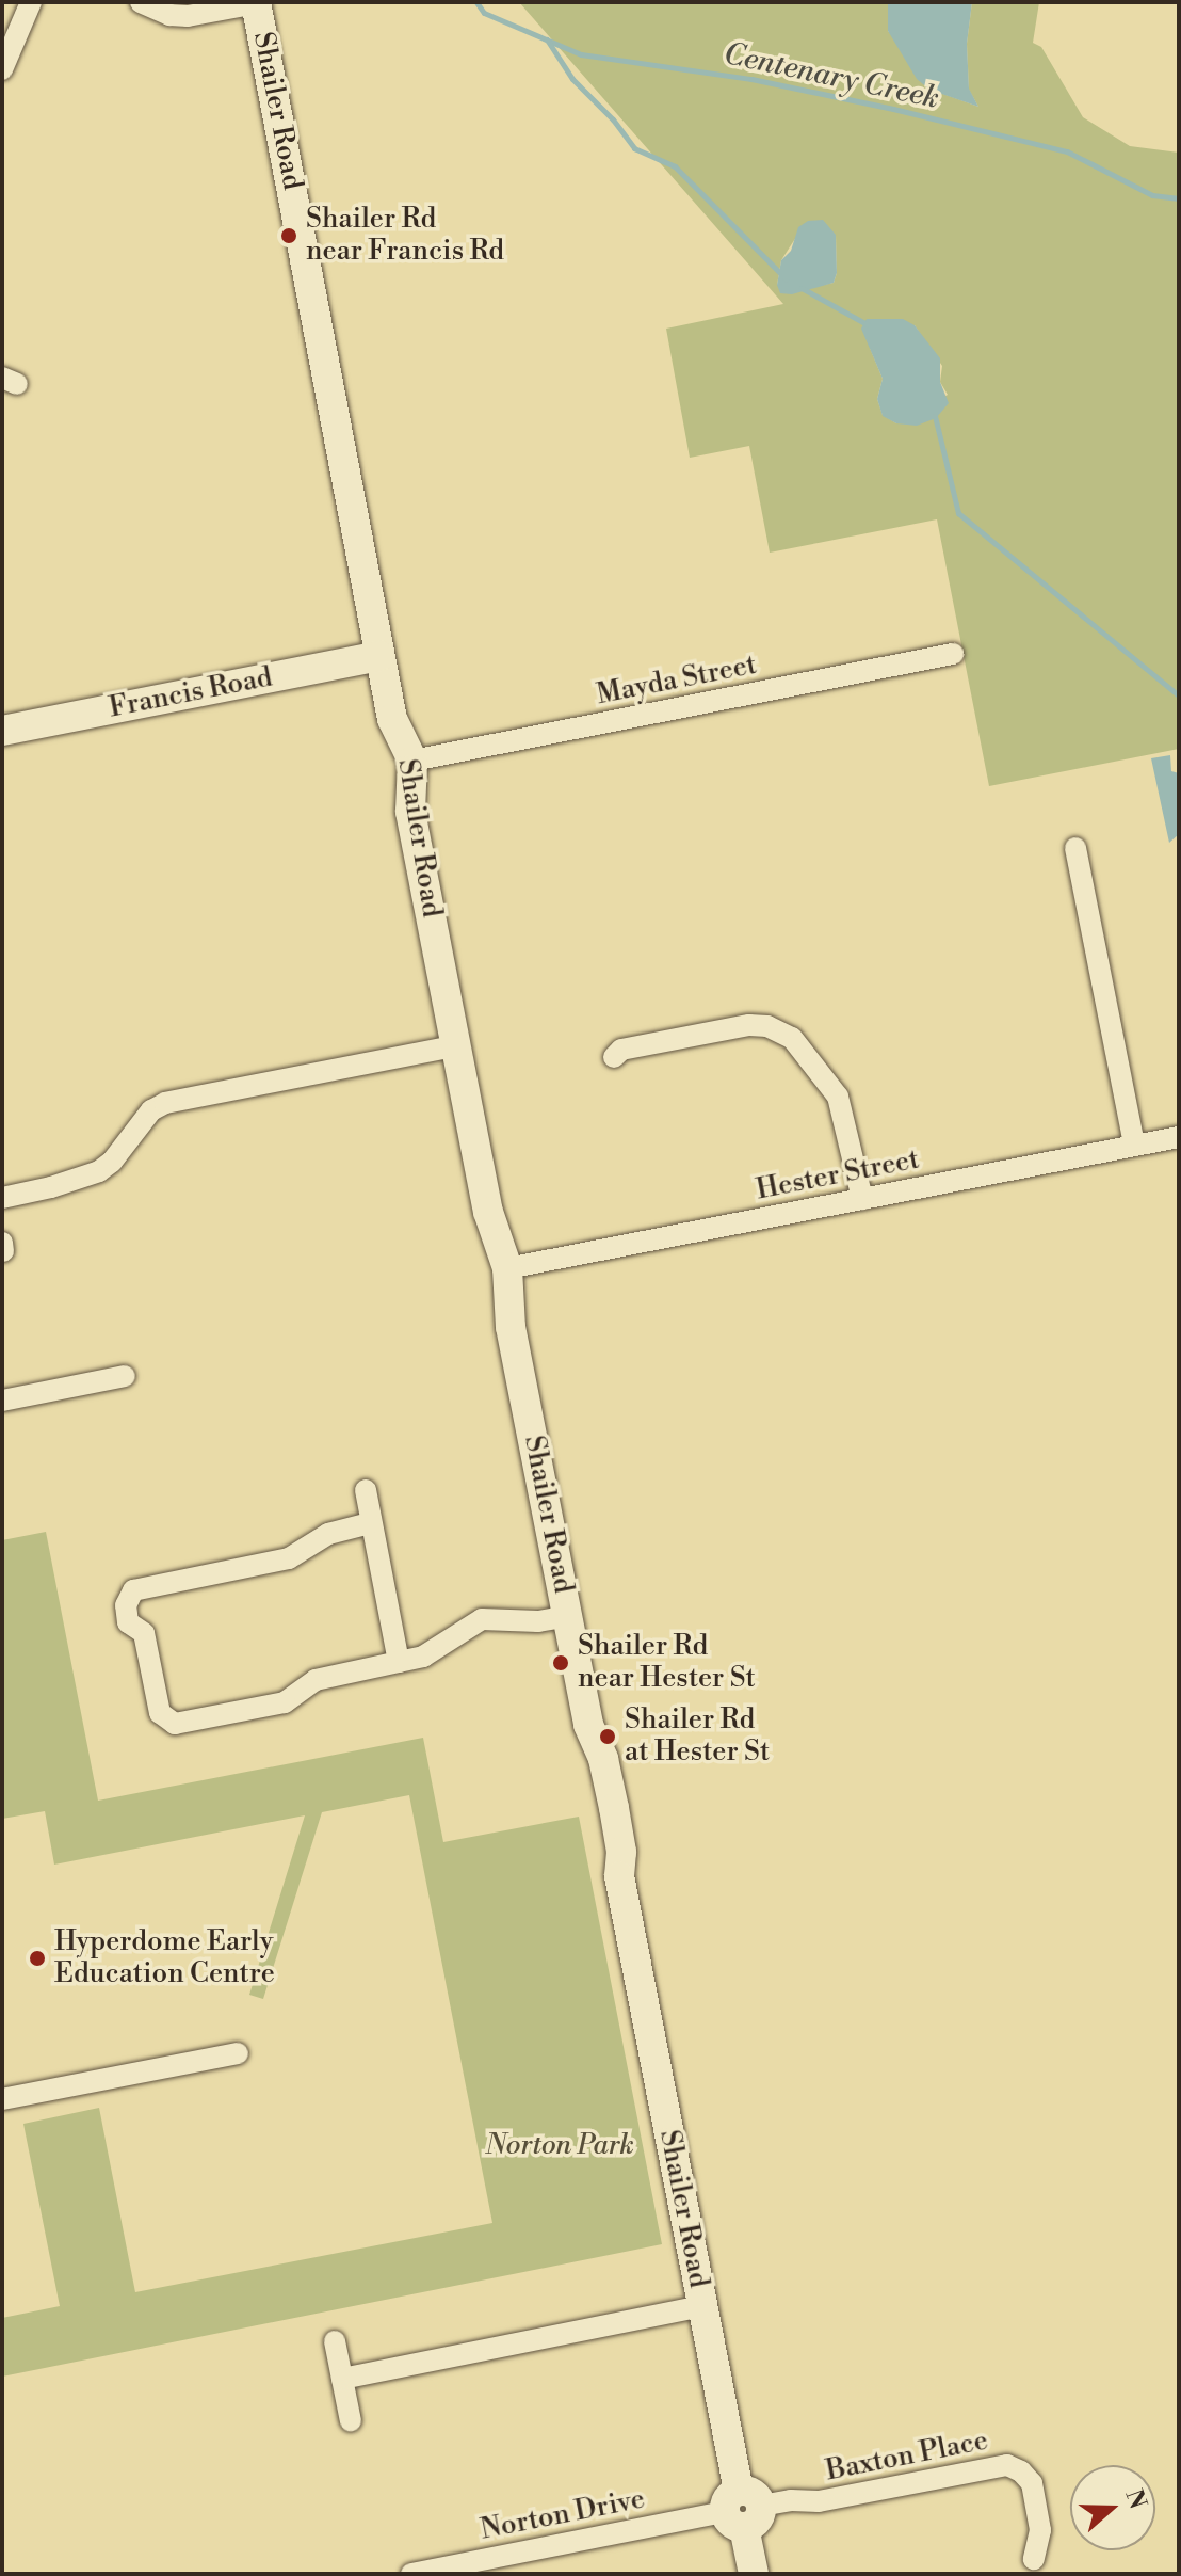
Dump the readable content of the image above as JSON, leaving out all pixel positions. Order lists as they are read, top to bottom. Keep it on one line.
{"streets":{"street":["Shailer Road","Mayda Street","Francis Road","Hester Street","Baxton Place","Norton Drive"]},"crossings":[["Shailer Road","Mayda Street"],["Shailer Road","Francis Road"],["Shailer Road","Hester Street"],["Shailer Road","Baxton Place"],["Shailer Road","Norton Drive"],["Baxton Place","Norton Drive"]],"water":["Centenary Creek"],"parks":["Norton Park"],"places":["Shailer Rd near Francis Rd","Shailer Rd near Hester St","Shailer Rd at Hester St","Hyperdome Early Education Centre"],"north":"right"}
